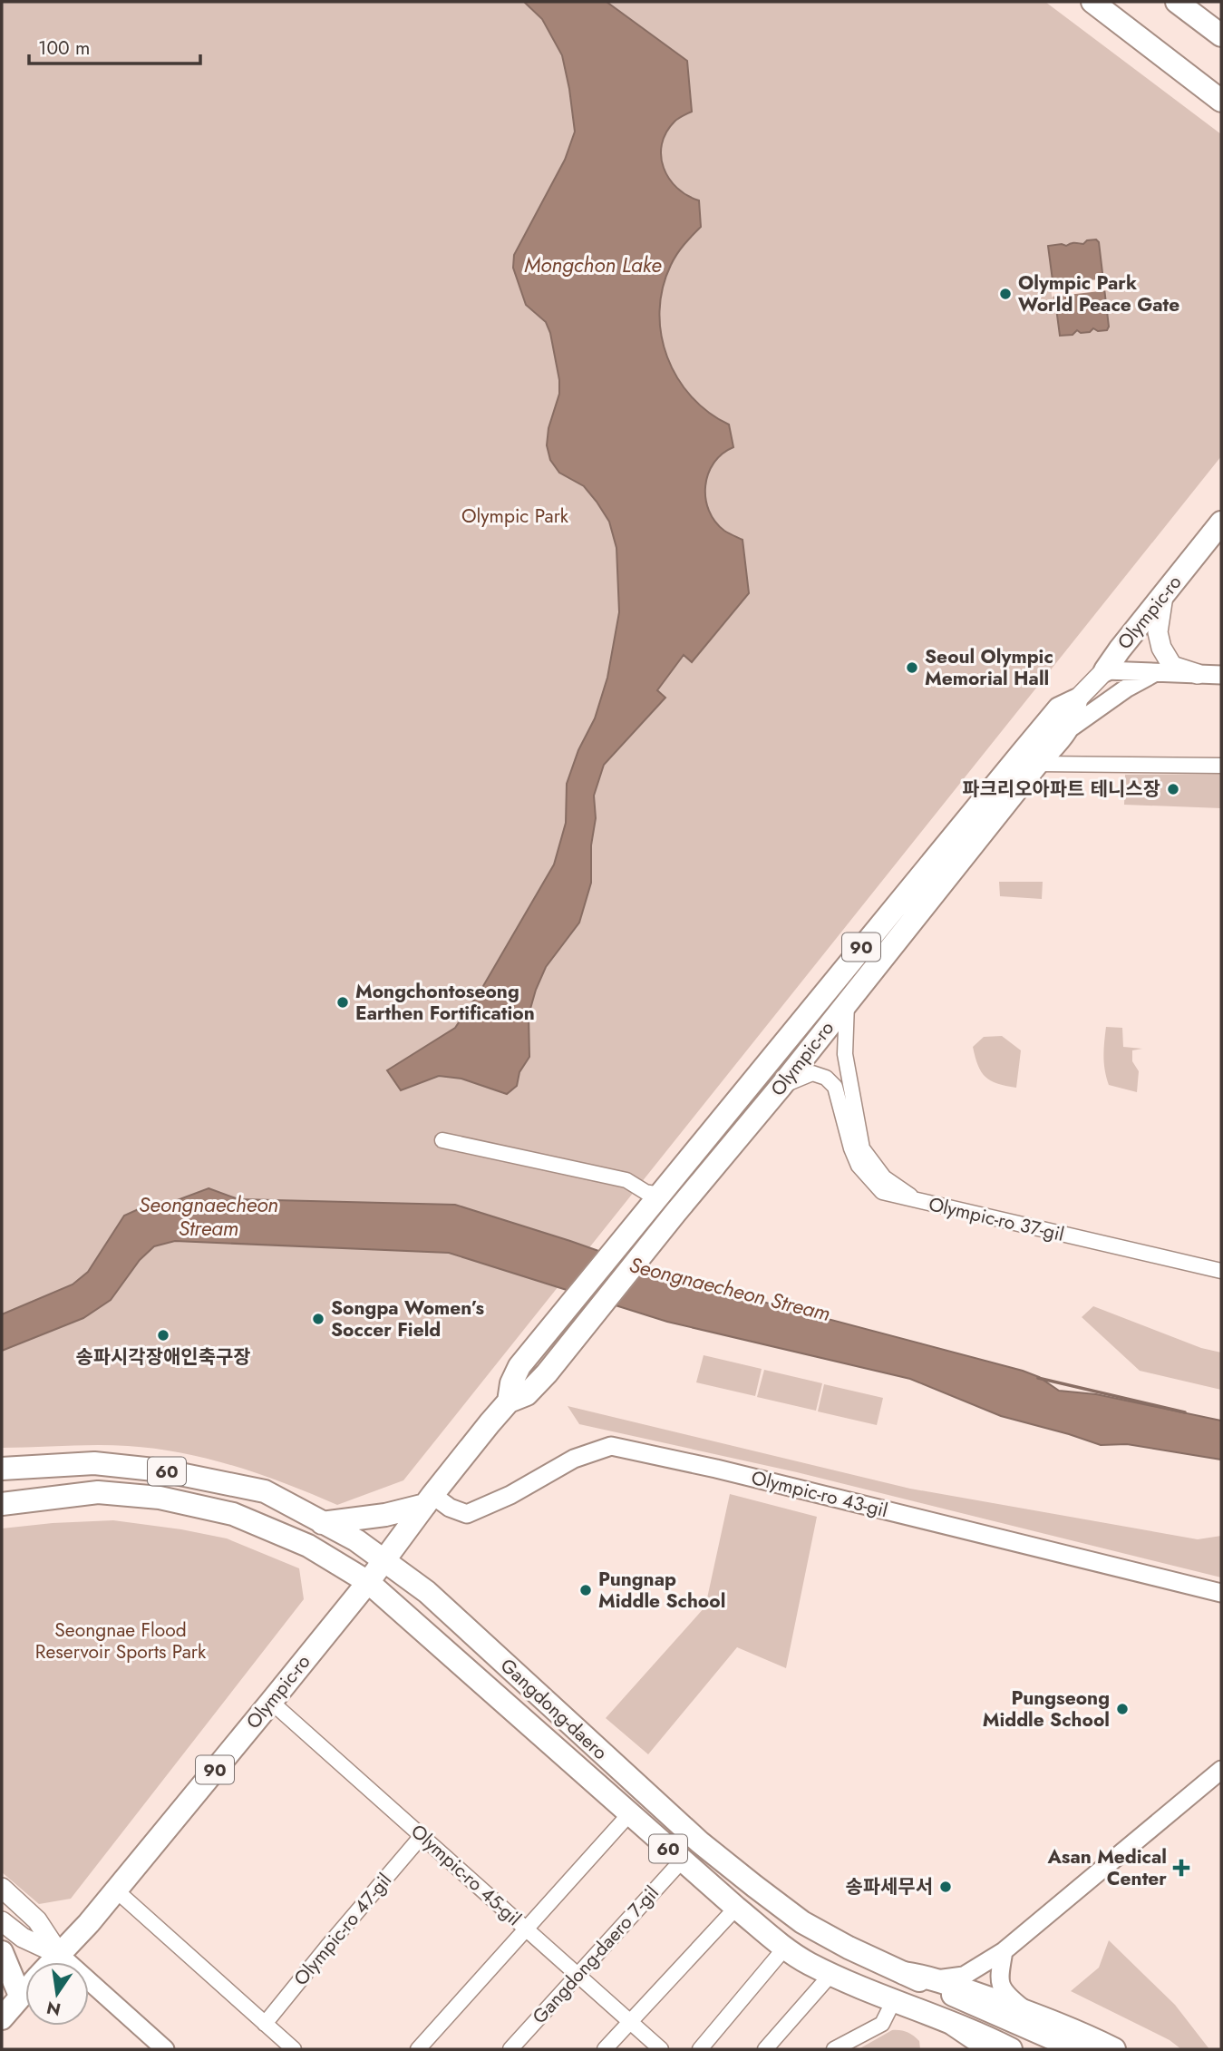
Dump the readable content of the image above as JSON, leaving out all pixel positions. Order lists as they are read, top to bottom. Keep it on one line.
{"streets":{"main road":["Olympic-ro","90","60","Gangdong-daero"],"street":["Olympic-ro 37-gil","Olympic-ro 43-gil","Olympic-ro 45-gil","Olympic-ro 47-gil","Gangdong-daero 7-gil"]},"crossings":[["Olympic-ro","Olympic-ro 37-gil"],["Olympic-ro","Olympic-ro 43-gil"],["Olympic-ro","Gangdong-daero"],["Olympic-ro","Olympic-ro 45-gil"],["Gangdong-daero","Gangdong-daero 7-gil"],["Olympic-ro 45-gil","Olympic-ro 47-gil"],["Olympic-ro 45-gil","Gangdong-daero 7-gil"]],"water":["Mongchon Lake","Seongnaecheon Stream"],"parks":["Olympic Park","Seongnae Flood Reservoir Sports Park"],"places":{"other":["Olympic Park World Peace Gate","Seoul Olympic Memorial Hall","파크리오아파트 테니스장","Mongchontoseong Earthen Fortification","Songpa Women’s Soccer Field","송파시각장애인축구장","Pungnap Middle School","Pungseong Middle School","송파세무서"],"health":["Asan Medical Center"]},"scale_bar":"100 m","north":"bottom"}
